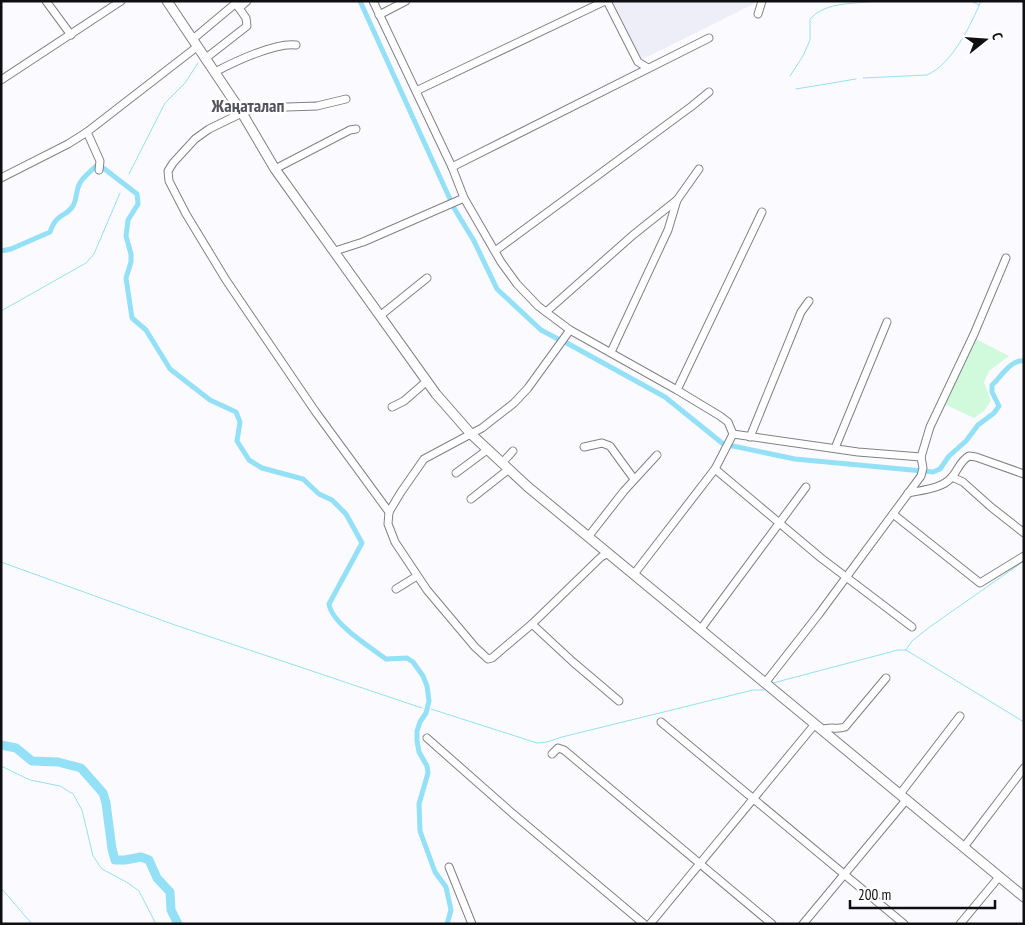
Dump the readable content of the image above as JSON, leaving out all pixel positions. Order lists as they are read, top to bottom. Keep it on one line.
{"districts":["Жаңаталап"],"scale_bar":"200 m","north":"right"}
